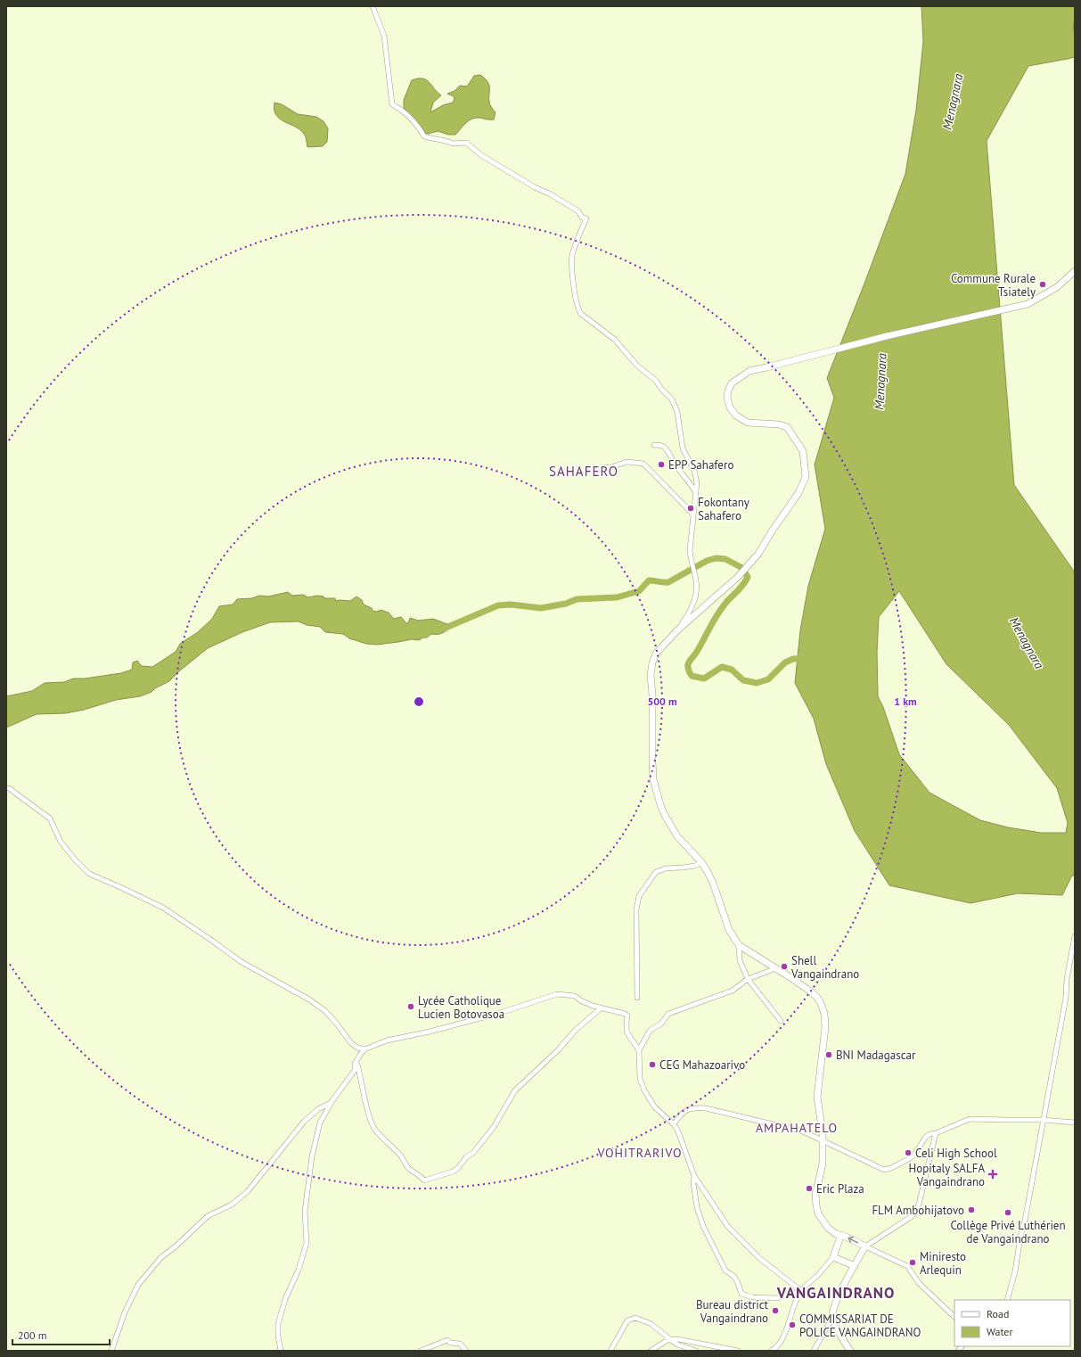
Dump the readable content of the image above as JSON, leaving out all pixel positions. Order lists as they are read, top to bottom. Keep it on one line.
{"districts":["SAHAFERO","AMPAHATELO","VOHITRARIVO","VANGAINDRANO"],"water":["Menagnara"],"places":{"other":["Commune Rurale Tsiately","EPP Sahafero","Fokontany Sahafero","Shell Vangaindrano","Lycée Catholique Lucien Botovasoa","BNI Madagascar","CEG Mahazoarivo","Celi High School","Eric Plaza","FLM Ambohijatovo","Collège Privé Luthérien de Vangaindrano","Miniresto Arlequin","Bureau district Vangaindrano","COMMISSARIAT DE POLICE VANGAINDRANO"],"health":["Hopitaly SALFA Vangaindrano"]},"legend":["Road","Water"],"scale_bar":"200 m","rings":["500 m","1 km"]}
